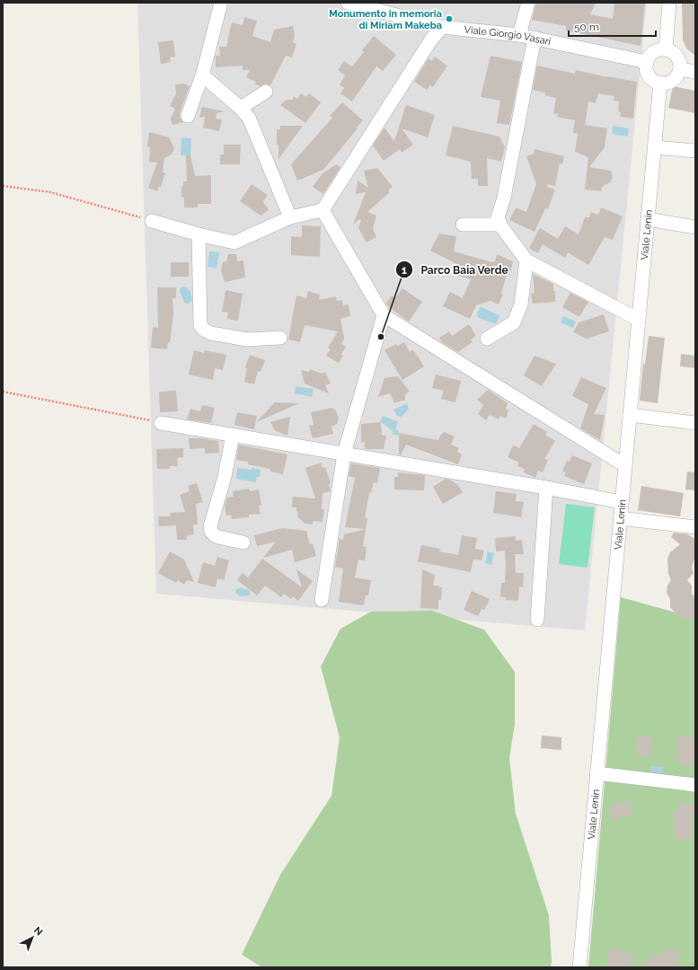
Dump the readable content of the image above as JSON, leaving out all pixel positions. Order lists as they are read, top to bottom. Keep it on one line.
{"streets":{"street":["Viale Giorgio Vasari","Viale Lenin"]},"crossings":[["Viale Giorgio Vasari","Viale Lenin"]],"places":["Monumento in memoria di Miriam Makeba","Parco Baia Verde"],"scale_bar":"50 m","north":"top right"}
